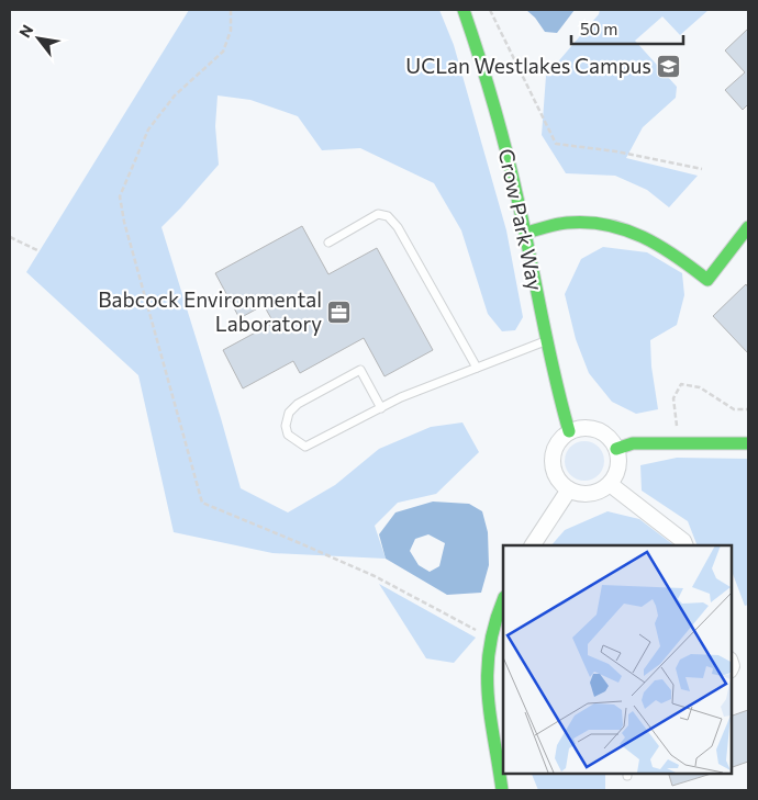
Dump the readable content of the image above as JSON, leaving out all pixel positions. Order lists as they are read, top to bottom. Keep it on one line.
{"streets":{"street":["Crow Park Way"]},"places":{"school or university":["UCLan Westlakes Campus"],"office":["Babcock Environmental Laboratory"]},"scale_bar":"50 m","north":"top left"}
